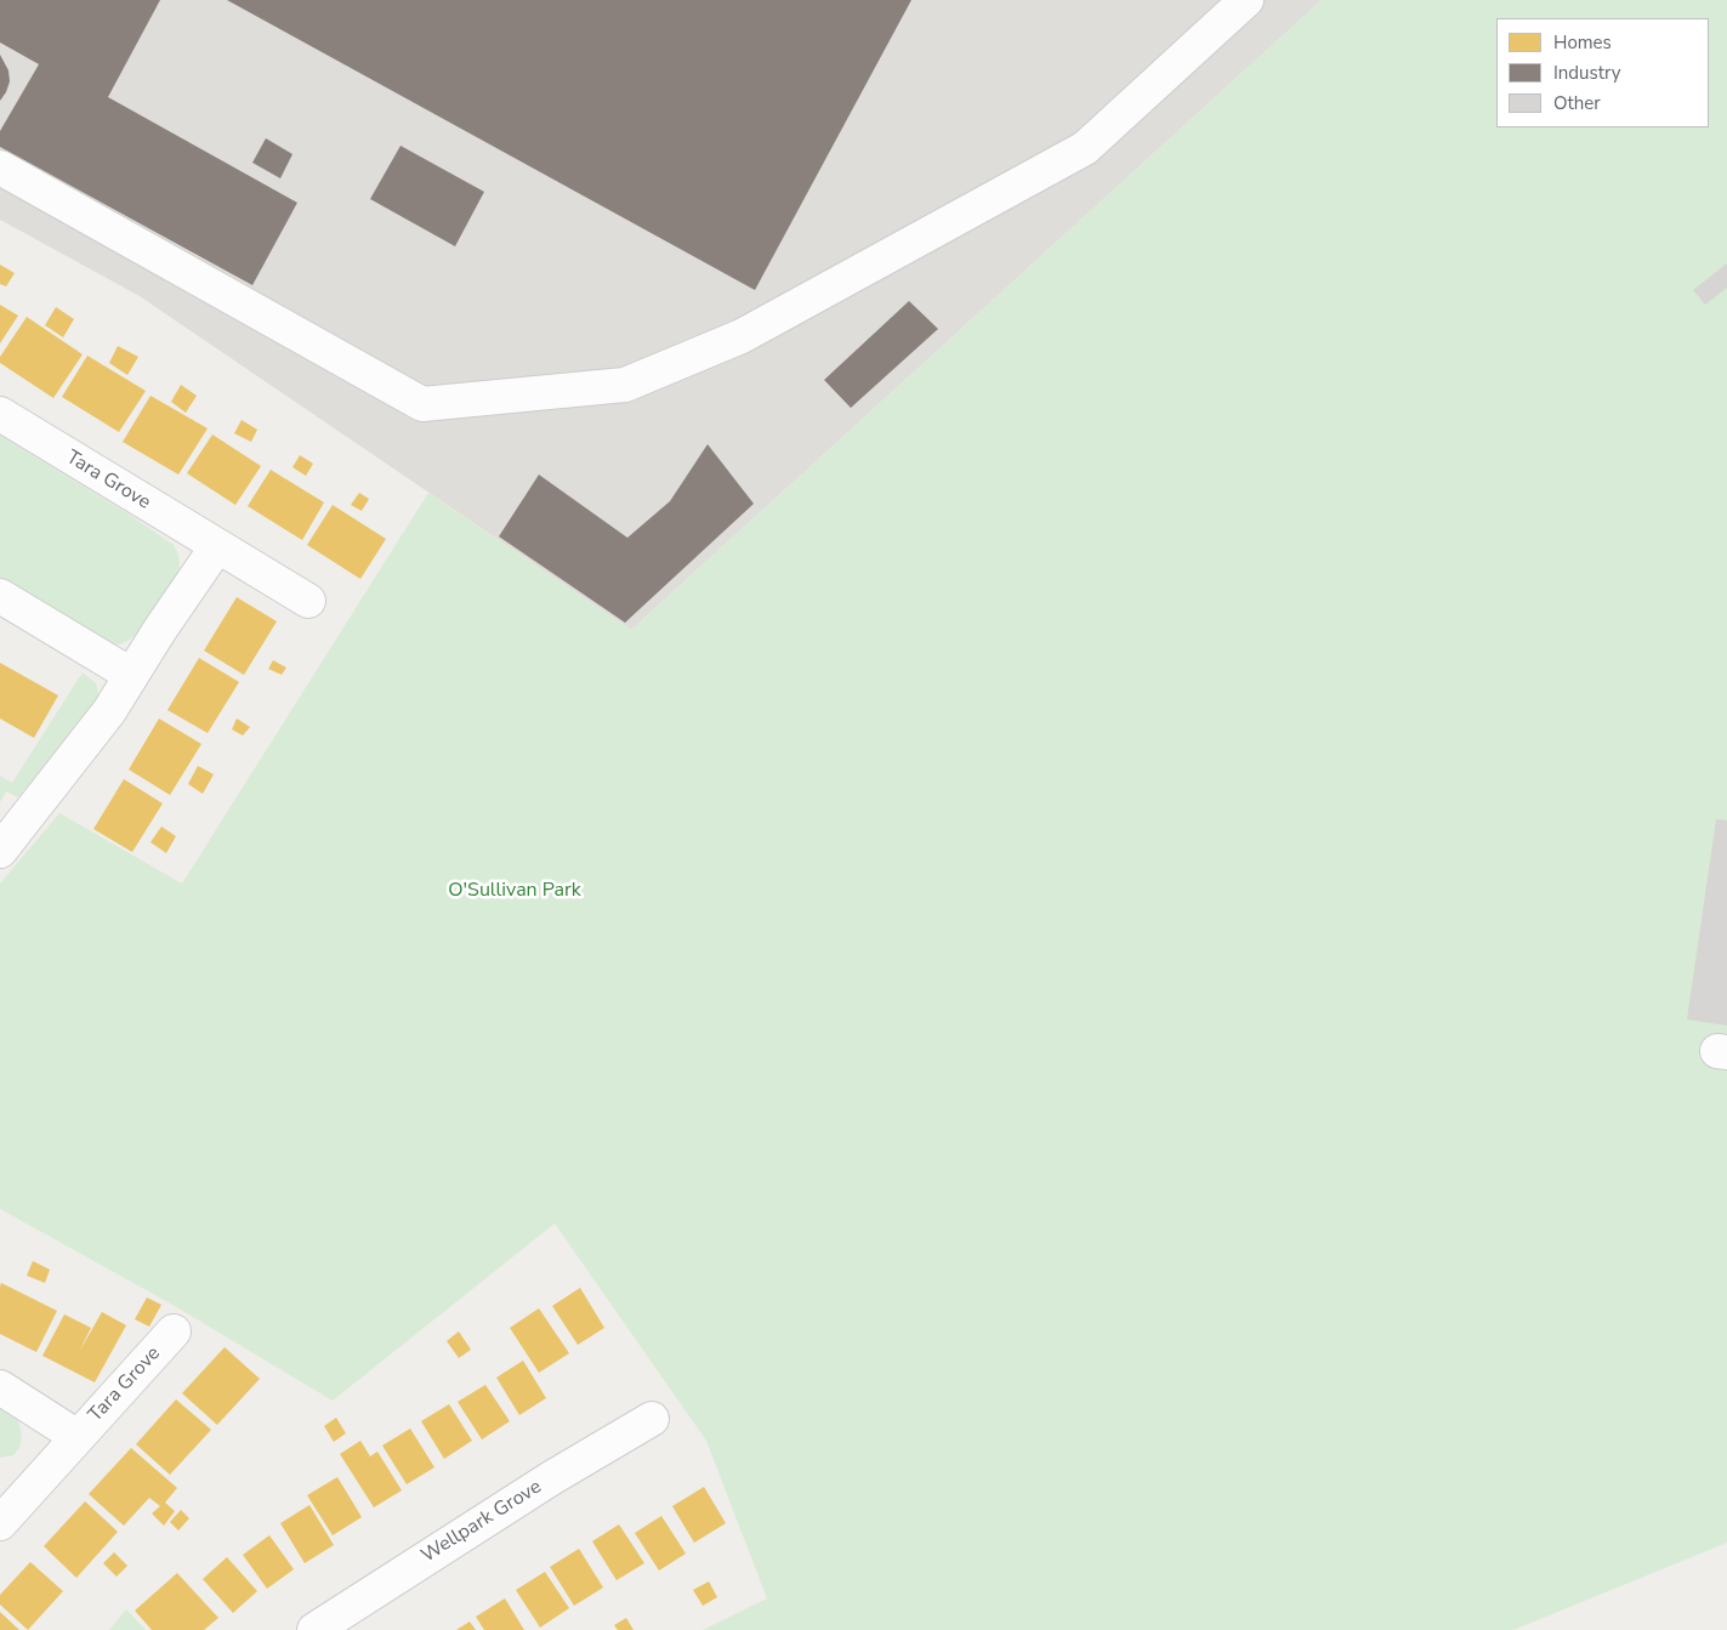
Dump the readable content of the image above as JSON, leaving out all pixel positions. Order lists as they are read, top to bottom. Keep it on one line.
{"streets":{"street":["Tara Grove","Wellpark Grove"]},"parks":["O'Sullivan Park"],"legend":["Homes","Industry","Other"]}
